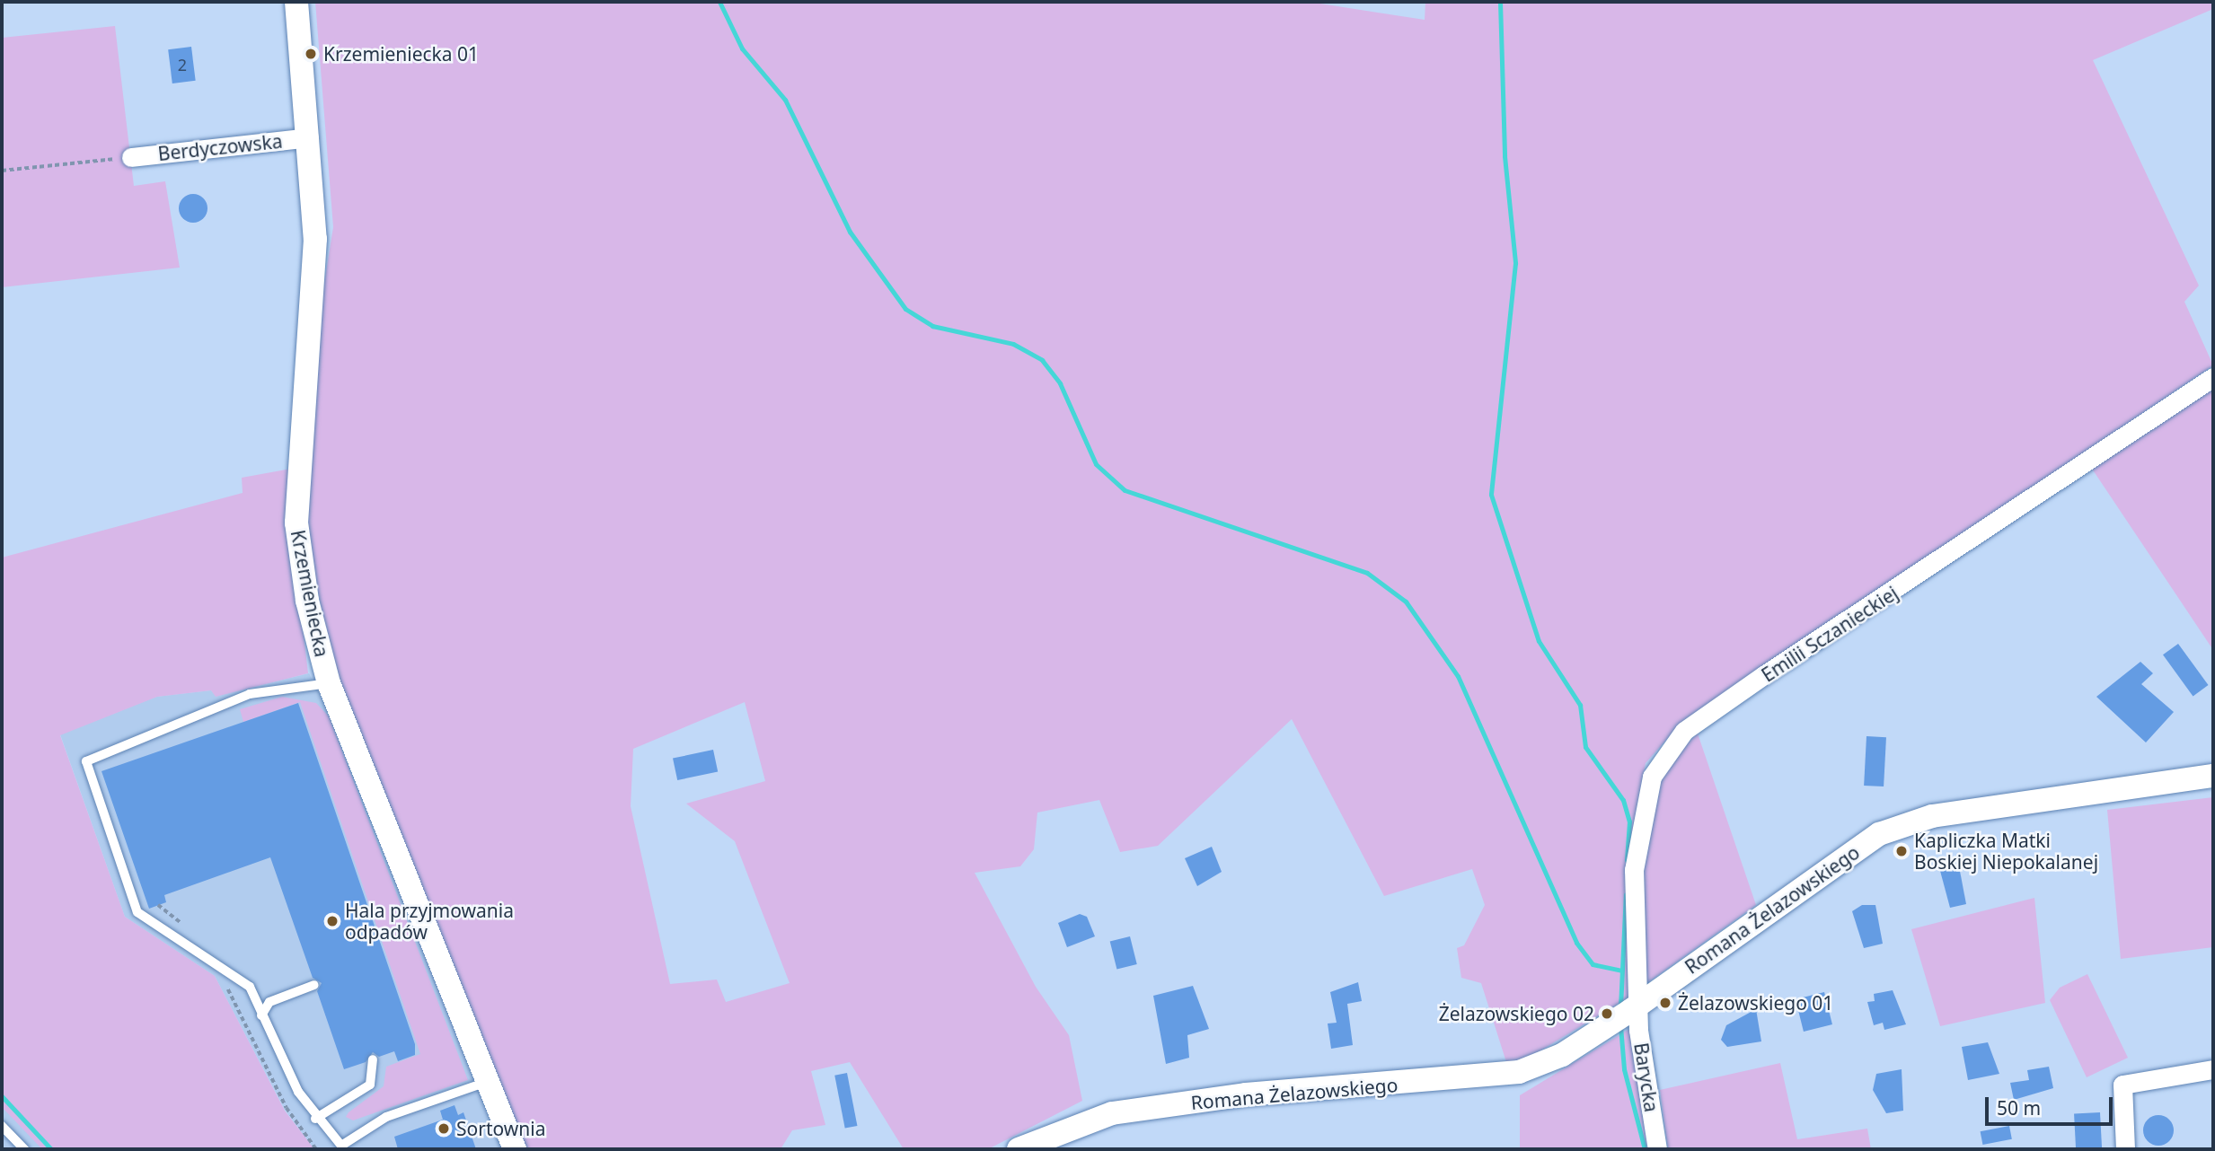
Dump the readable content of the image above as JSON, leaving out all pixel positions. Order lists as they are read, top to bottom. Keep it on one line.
{"streets":{"street":["Berdyczowska","Krzemieniecka","Emilii Sczanieckiej","Romana Żelazowskiego","Barycka"]},"crossings":[["Berdyczowska","Krzemieniecka"],["Emilii Sczanieckiej","Romana Żelazowskiego"],["Emilii Sczanieckiej","Barycka"],["Romana Żelazowskiego","Barycka"]],"places":["Krzemieniecka 01","Kapliczka Matki Boskiej Niepokalanej","Hala przyjmowania odpadów","Żelazowskiego 01","Żelazowskiego 02","Sortownia"],"house_numbers":["2"],"scale_bar":"50 m"}
